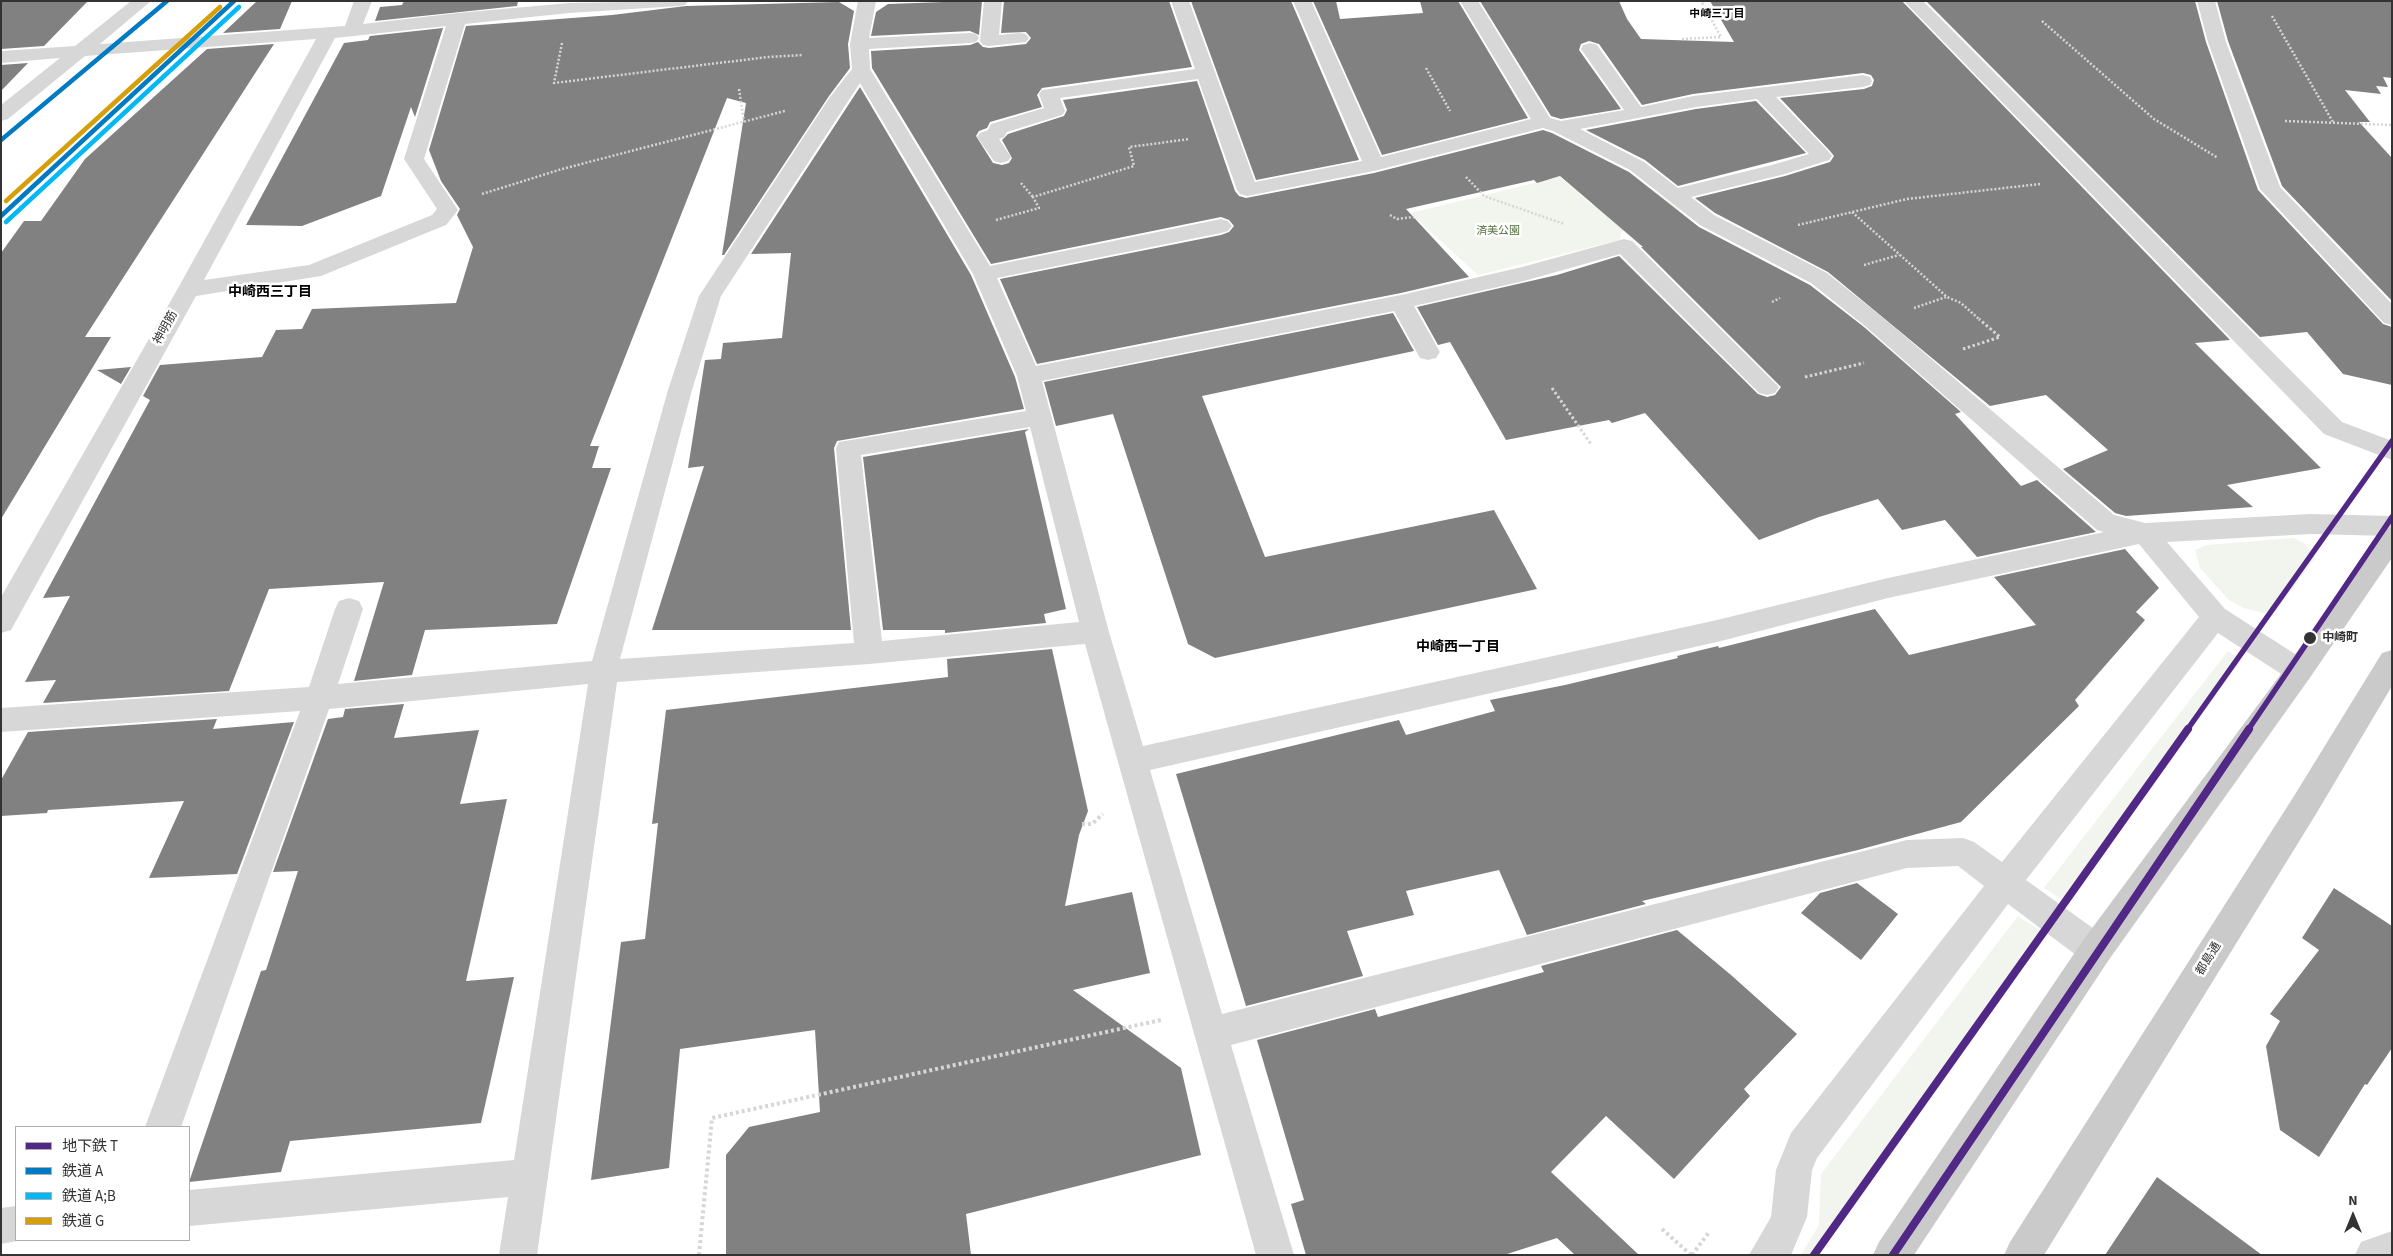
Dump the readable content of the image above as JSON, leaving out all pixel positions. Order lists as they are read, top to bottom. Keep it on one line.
{"streets":{"main road":["都島通"],"street":["神明筋"]},"districts":["中崎三丁目","中崎西三丁目","中崎西一丁目"],"parks":["済美公園"],"places":["中崎町"],"lines":["rail line A","rail line A;B","rail line G","metro line T"],"legend":["地下鉄 T","鉄道 A","鉄道 A;B","鉄道 G"],"north":"top"}
